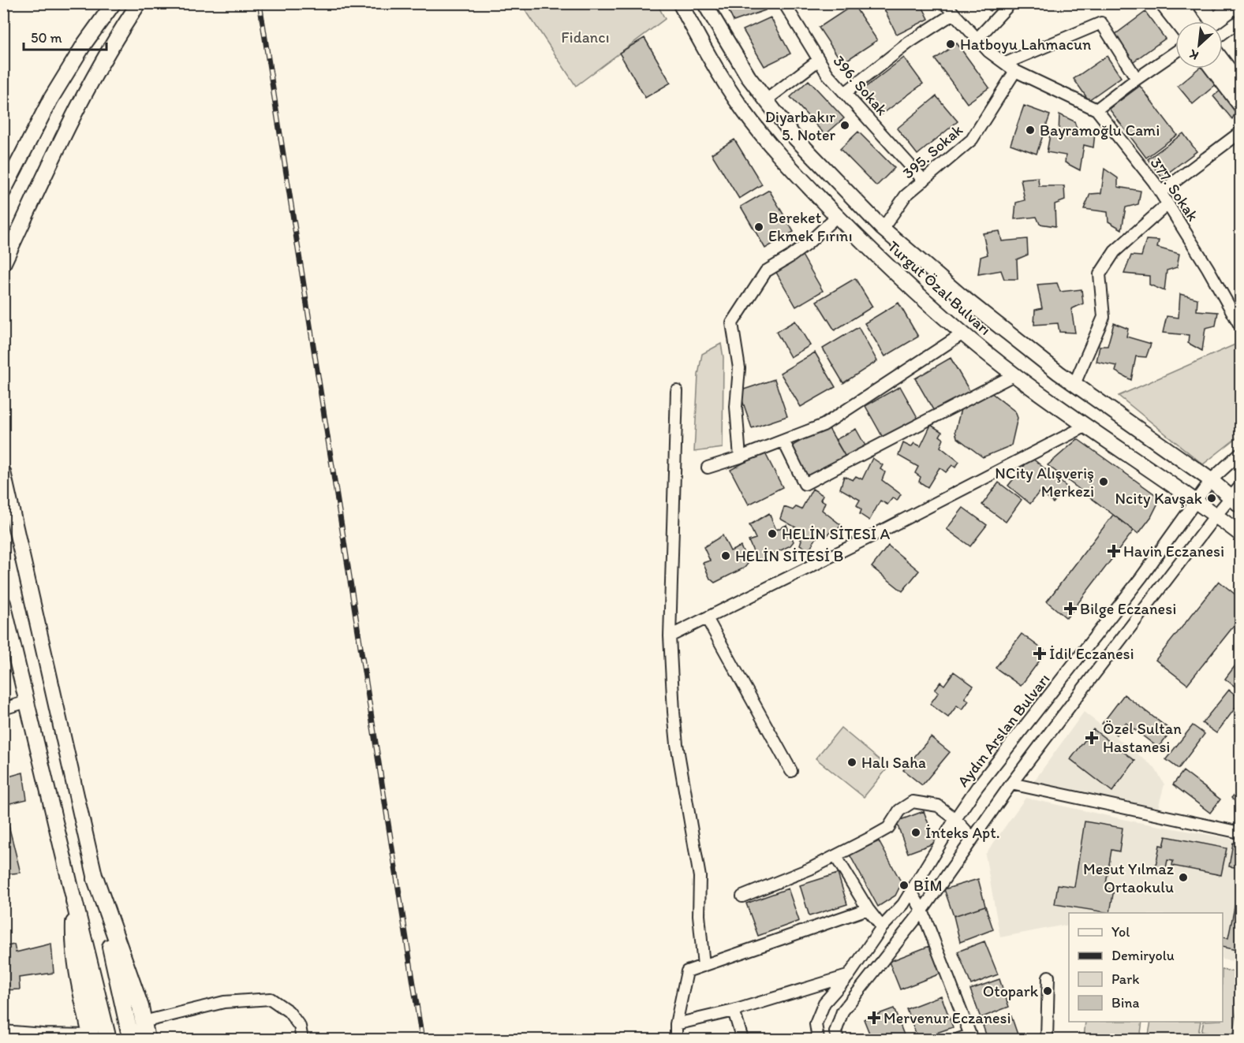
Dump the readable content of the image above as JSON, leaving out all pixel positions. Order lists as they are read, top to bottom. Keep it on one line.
{"streets":{"main road":["Turgut Özal Bulvarı"],"street":["396. Sokak","395. Sokak","377. Sokak","Aydın Arslan Bulvarı"]},"crossings":[["396. Sokak","395. Sokak"],["395. Sokak","377. Sokak"],["395. Sokak","Turgut Özal Bulvarı"],["Turgut Özal Bulvarı","Aydın Arslan Bulvarı"]],"parks":["Fidancı"],"places":{"other":["Hatboyu Lahmacun","Diyarbakır 5. Noter","Bayramoğlu Cami","Bereket Ekmek Fırını","NCity Alışveriş Merkezi","Ncity Kavşak","HELİN SİTESİ A","HELİN SİTESİ B","Halı Saha","İnteks Apt.","Mesut Yılmaz Ortaokulu","BİM","Otopark"],"health":["Havin Eczanesi","Bilge Eczanesi","İdil Eczanesi","Özel Sultan Hastanesi","Mervenur Eczanesi"]},"legend":["Yol","Demiryolu","Park","Bina"],"scale_bar":"50 m","north":"bottom left"}
